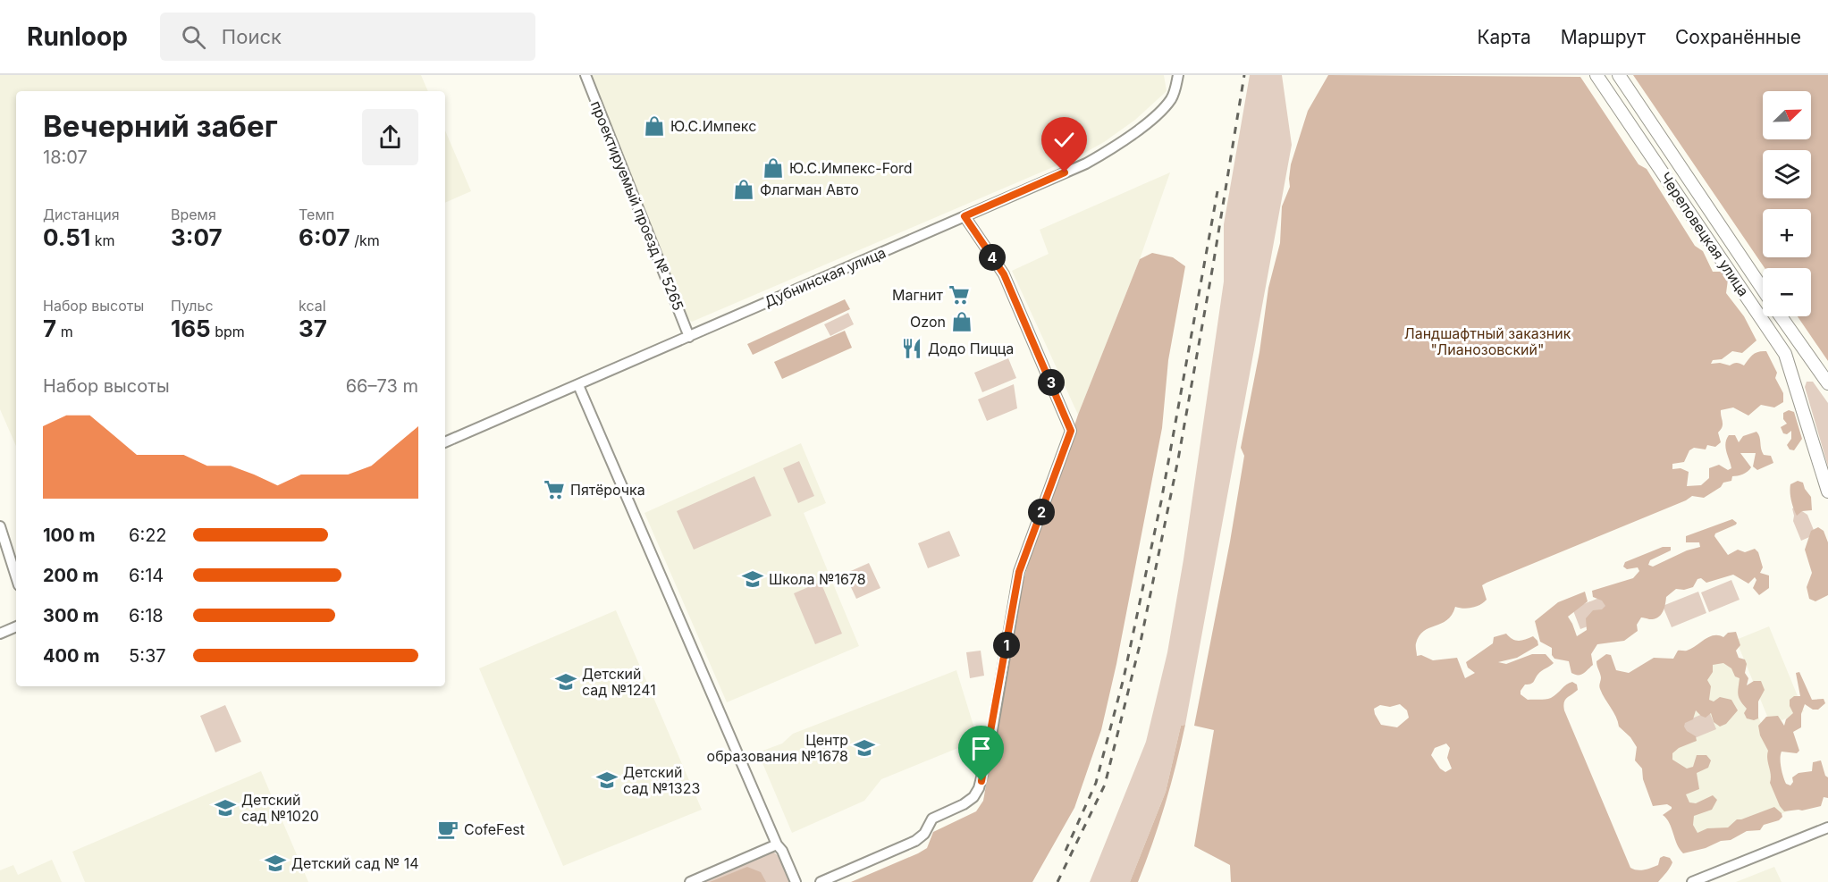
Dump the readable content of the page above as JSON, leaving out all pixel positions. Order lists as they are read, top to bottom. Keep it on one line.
{"streets":{"main road":["Череповецкая улица"],"street":["проектируемый проезд № 5265","Дубнинская улица"]},"crossings":[["проектируемый проезд № 5265","Дубнинская улица"]],"parks":["Ландшафтный заказник \"Лианозовский\""],"places":{"shop":["Ю.С.Импекс","Ю.С.Импекс-Ford","Флагман Авто","Ozon"],"supermarket":["Магнит","Пятёрочка"],"restaurant":["Додо Пицца"],"school or university":["Школа №1678","Детский сад №1241","Центр образования №1678","Детский сад №1323","Детский сад №1020","Детский сад № 14"],"cafe":["CofeFest"]},"north":"top right","page":{"header":"Runloop","search":"Поиск","nav":["Карта","Маршрут","Сохранённые"],"map_buttons":["+","−"],"heading":["Вечерний забег","18:07"],"stats":[["Дистанция","0.51 km"],["Время","3:07"],["Темп","6:07 /km"],["Набор высоты","7 m"],["Пульс","165 bpm"],["kcal","37"]],"pins":["4","3","2","1"],"chart":["Набор высоты","66–73 m"],"list":[{"name":"100 m","note":"6:22"},{"name":"200 m","note":"6:14"},{"name":"300 m","note":"6:18"},{"name":"400 m","note":"5:37"}]}}
